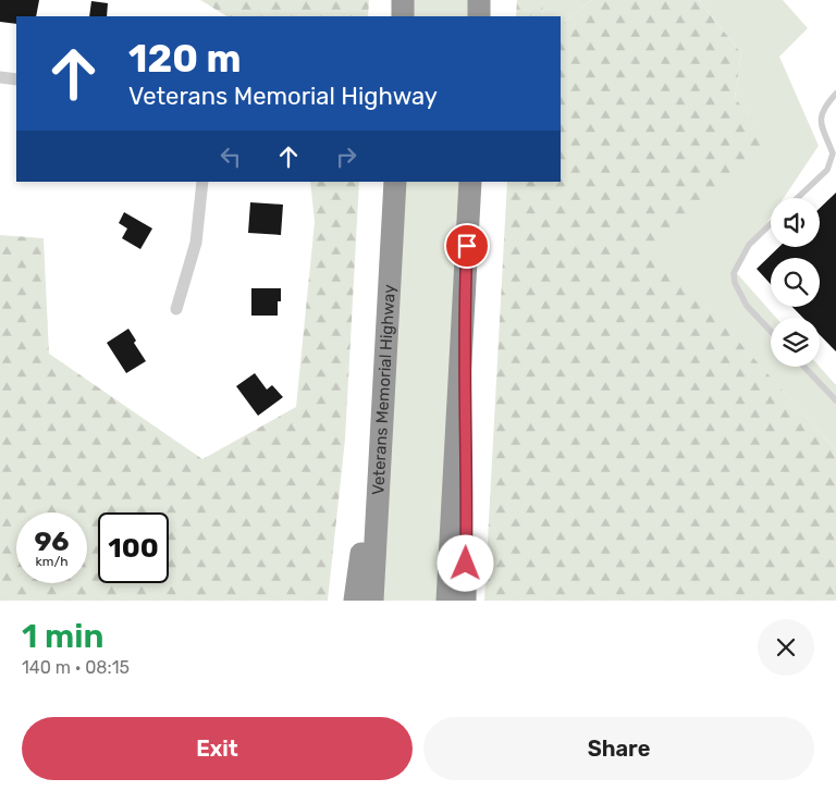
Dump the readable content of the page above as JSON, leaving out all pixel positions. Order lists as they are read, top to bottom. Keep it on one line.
{"streets":{"highway":["Veterans Memorial Highway"]},"page":{"turn":["120 m","Veterans Memorial Highway"],"speed":"96 km/h","limit":"100","heading":["1 min","140 m · 08:15"],"buttons":["Exit","Share"]}}
